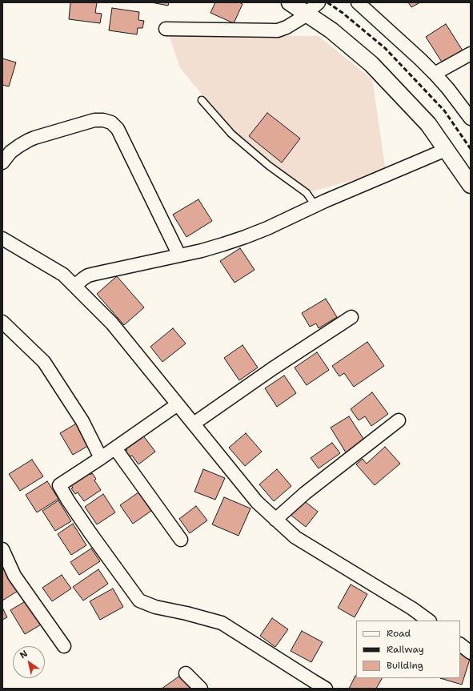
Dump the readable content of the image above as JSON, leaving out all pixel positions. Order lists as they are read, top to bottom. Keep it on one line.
{"legend":["Road","Railway","Building"],"north":"top left"}
